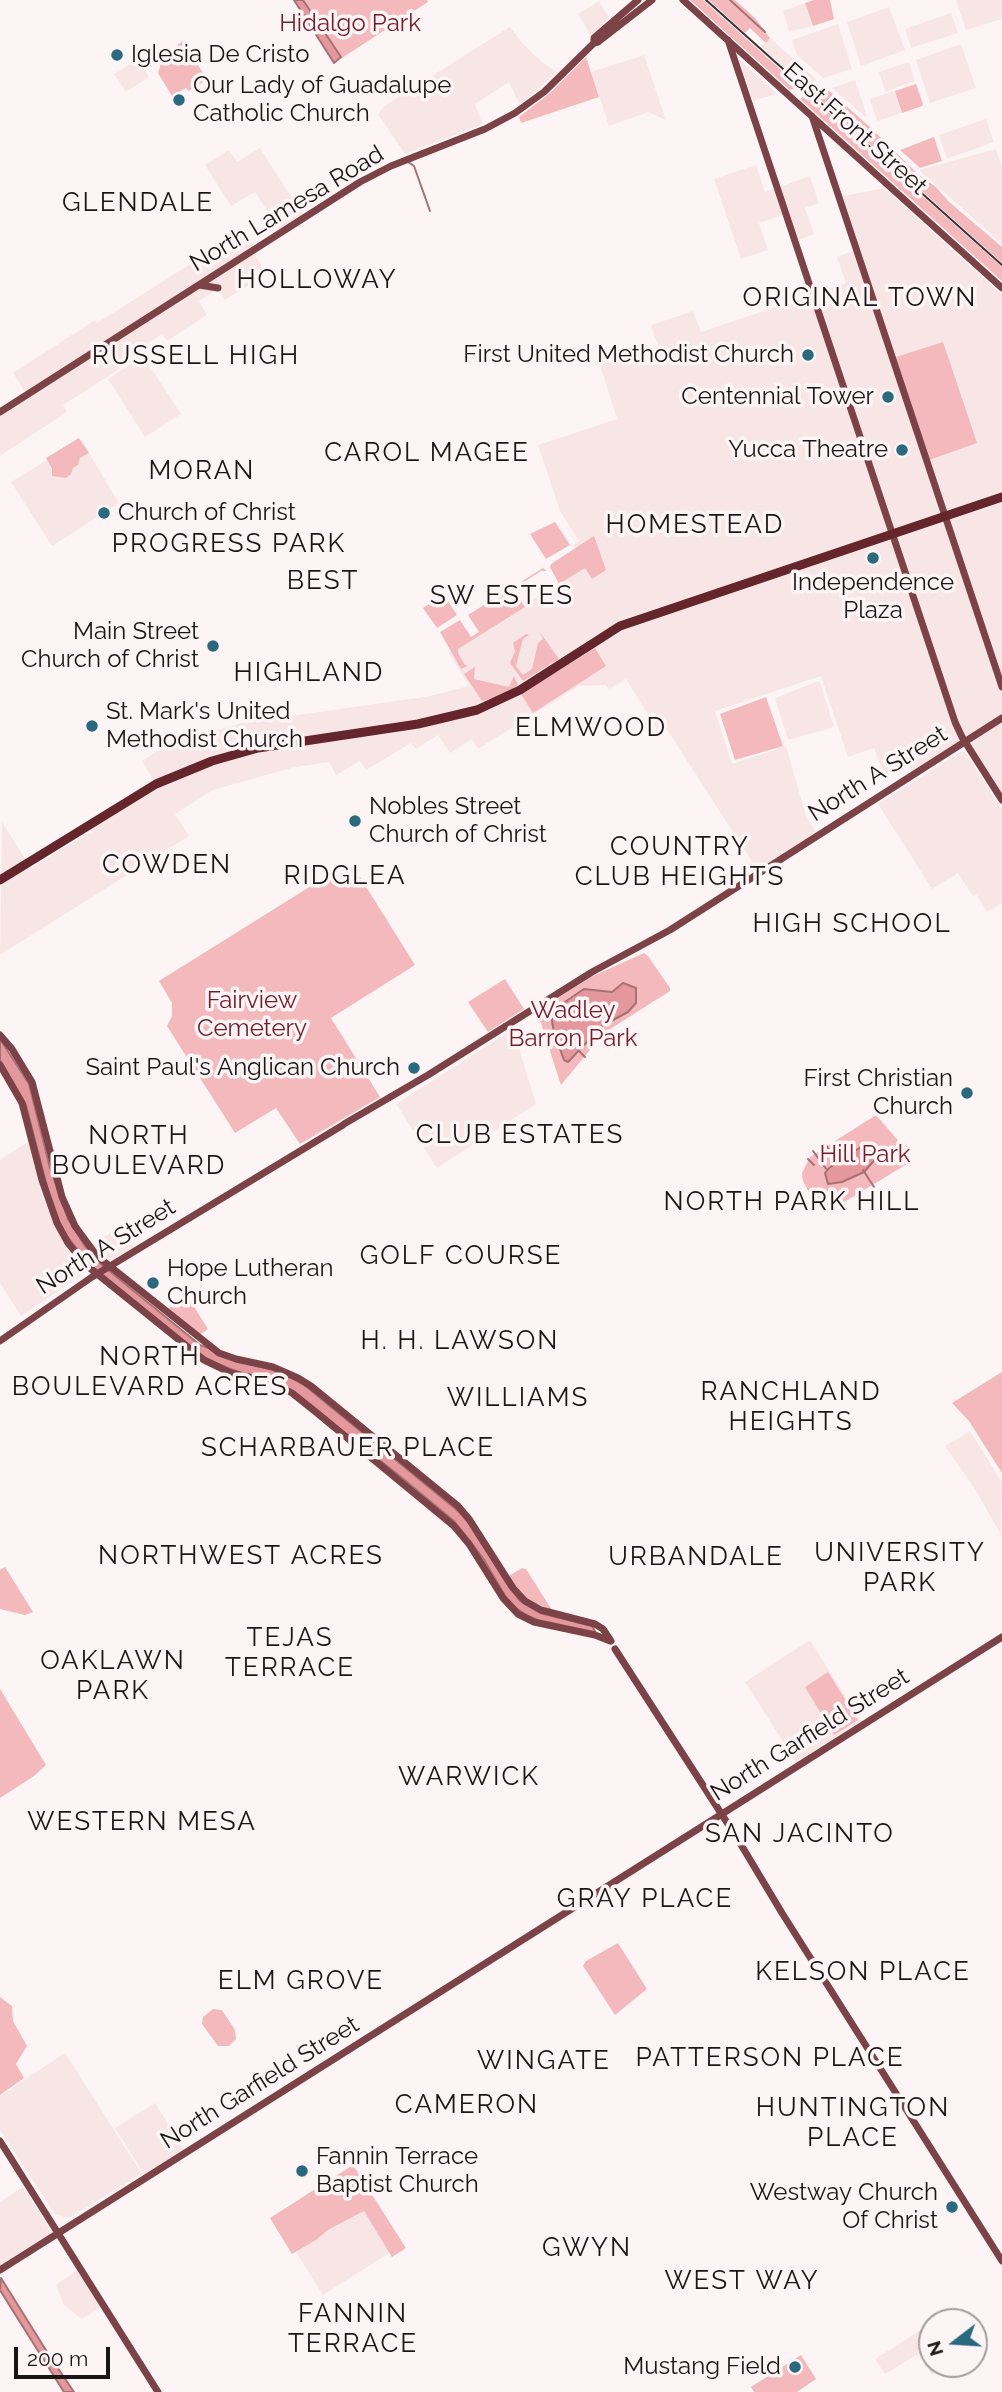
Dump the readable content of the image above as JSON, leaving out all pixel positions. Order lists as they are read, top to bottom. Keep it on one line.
{"streets":{"main road":["East Front Street","North Lamesa Road","North A Street","North Garfield Street"]},"districts":["GLENDALE","HOLLOWAY","ORIGINAL TOWN","RUSSELL HIGH","CAROL MAGEE","MORAN","HOMESTEAD","PROGRESS PARK","BEST","SW ESTES","HIGHLAND","ELMWOOD","COUNTRY CLUB HEIGHTS","COWDEN","RIDGLEA","HIGH SCHOOL","CLUB ESTATES","NORTH BOULEVARD","NORTH PARK HILL","GOLF COURSE","H. H. LAWSON","NORTH BOULEVARD ACRES","RANCHLAND HEIGHTS","WILLIAMS","SCHARBAUER PLACE","UNIVERSITY PARK","NORTHWEST ACRES","URBANDALE","TEJAS TERRACE","OAKLAWN PARK","WARWICK","WESTERN MESA","SAN JACINTO","GRAY PLACE","KELSON PLACE","ELM GROVE","PATTERSON PLACE","WINGATE","CAMERON","HUNTINGTON PLACE","GWYN","WEST WAY","FANNIN TERRACE"],"parks":["Hidalgo Park","Fairview Cemetery","Wadley Barron Park","Hill Park"],"places":["Iglesia De Cristo","Our Lady of Guadalupe Catholic Church","First United Methodist Church","Centennial Tower","Yucca Theatre","Church of Christ","Independence Plaza","Main Street Church of Christ","St. Mark's United Methodist Church","Nobles Street Church of Christ","Saint Paul's Anglican Church","First Christian Church","Hope Lutheran Church","Fannin Terrace Baptist Church","Westway Church Of Christ","Mustang Field"],"scale_bar":"200 m","north":"left"}
